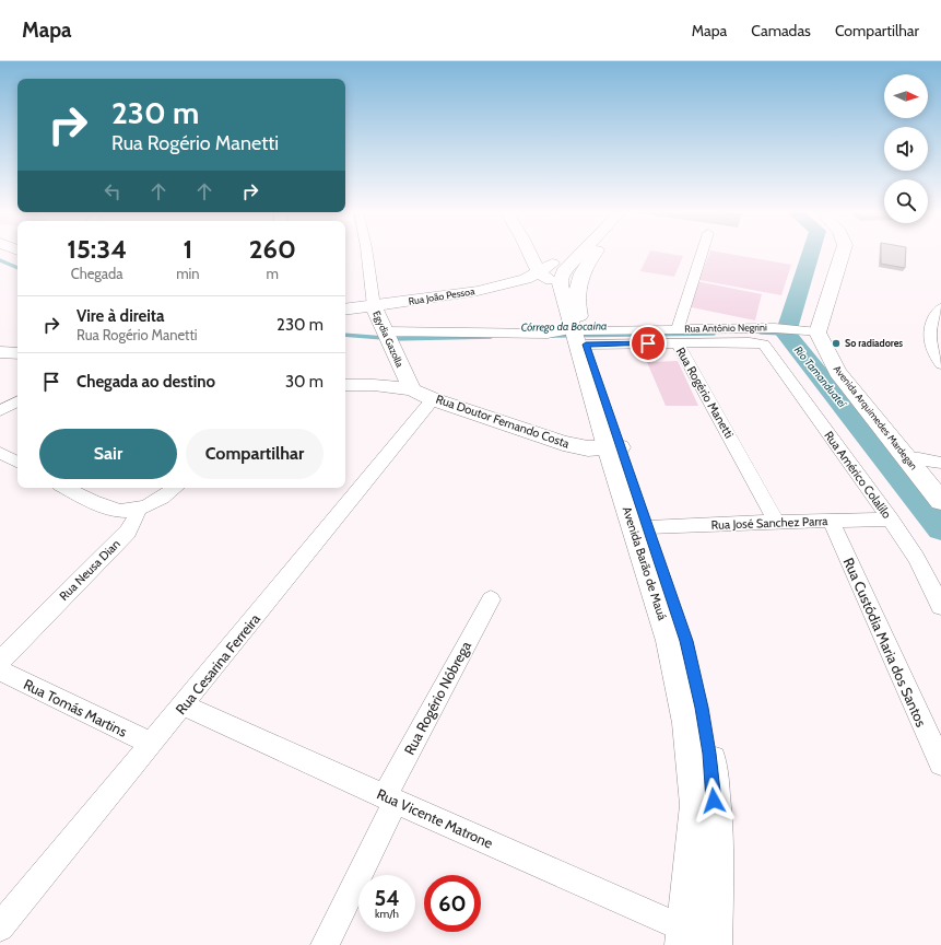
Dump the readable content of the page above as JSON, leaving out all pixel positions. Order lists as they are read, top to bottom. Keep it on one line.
{"streets":{"street":["Rua João Pessoa","Rua Antônio Negrini","Egydia Gazolla","Rua Rogério Manetti","Avenida Arquimedes Mardegan","Rua Doutor Fernando Costa","Rua Américo Colalilo","Rua José Sanchez Parra","Avenida Barão de Mauá","Rua Neusa Dian","Rua Custódia Maria dos Santos","Rua Cesarina Ferreira","Rua Rogério Nóbrega","Rua Tomás Martins","Rua Vicente Matrone"]},"crossings":[["Rua João Pessoa","Egydia Gazolla"],["Rua Antônio Negrini","Rua Rogério Manetti"],["Rua Antônio Negrini","Avenida Arquimedes Mardegan"],["Rua Antônio Negrini","Rua Américo Colalilo"],["Egydia Gazolla","Rua Rogério Manetti"],["Egydia Gazolla","Rua Doutor Fernando Costa"],["Rua Rogério Manetti","Rua Américo Colalilo"],["Rua Rogério Manetti","Rua José Sanchez Parra"],["Rua Rogério Manetti","Avenida Barão de Mauá"],["Rua Doutor Fernando Costa","Avenida Barão de Mauá"],["Rua Doutor Fernando Costa","Rua Cesarina Ferreira"],["Rua Américo Colalilo","Rua José Sanchez Parra"],["Rua José Sanchez Parra","Avenida Barão de Mauá"],["Rua José Sanchez Parra","Rua Custódia Maria dos Santos"],["Avenida Barão de Mauá","Rua Vicente Matrone"],["Rua Cesarina Ferreira","Rua Tomás Martins"],["Rua Cesarina Ferreira","Rua Vicente Matrone"],["Rua Rogério Nóbrega","Rua Vicente Matrone"]],"water":["Córrego da Bocaina","Rio Tamanduateí"],"places":["So radiadores"],"north":"right","page":{"header":"Mapa","nav":["Mapa","Camadas","Compartilhar"],"turn":["230 m","Rua Rogério Manetti"],"eta":["15:34","Chegada","1","min","260","m"],"list":[{"name":"Vire à direita","note":"Rua Rogério Manetti","value":"230 m"},{"name":"Chegada ao destino","value":"30 m"}],"buttons":["Sair","Compartilhar"],"speed":"54 km/h","limit":"60"}}
